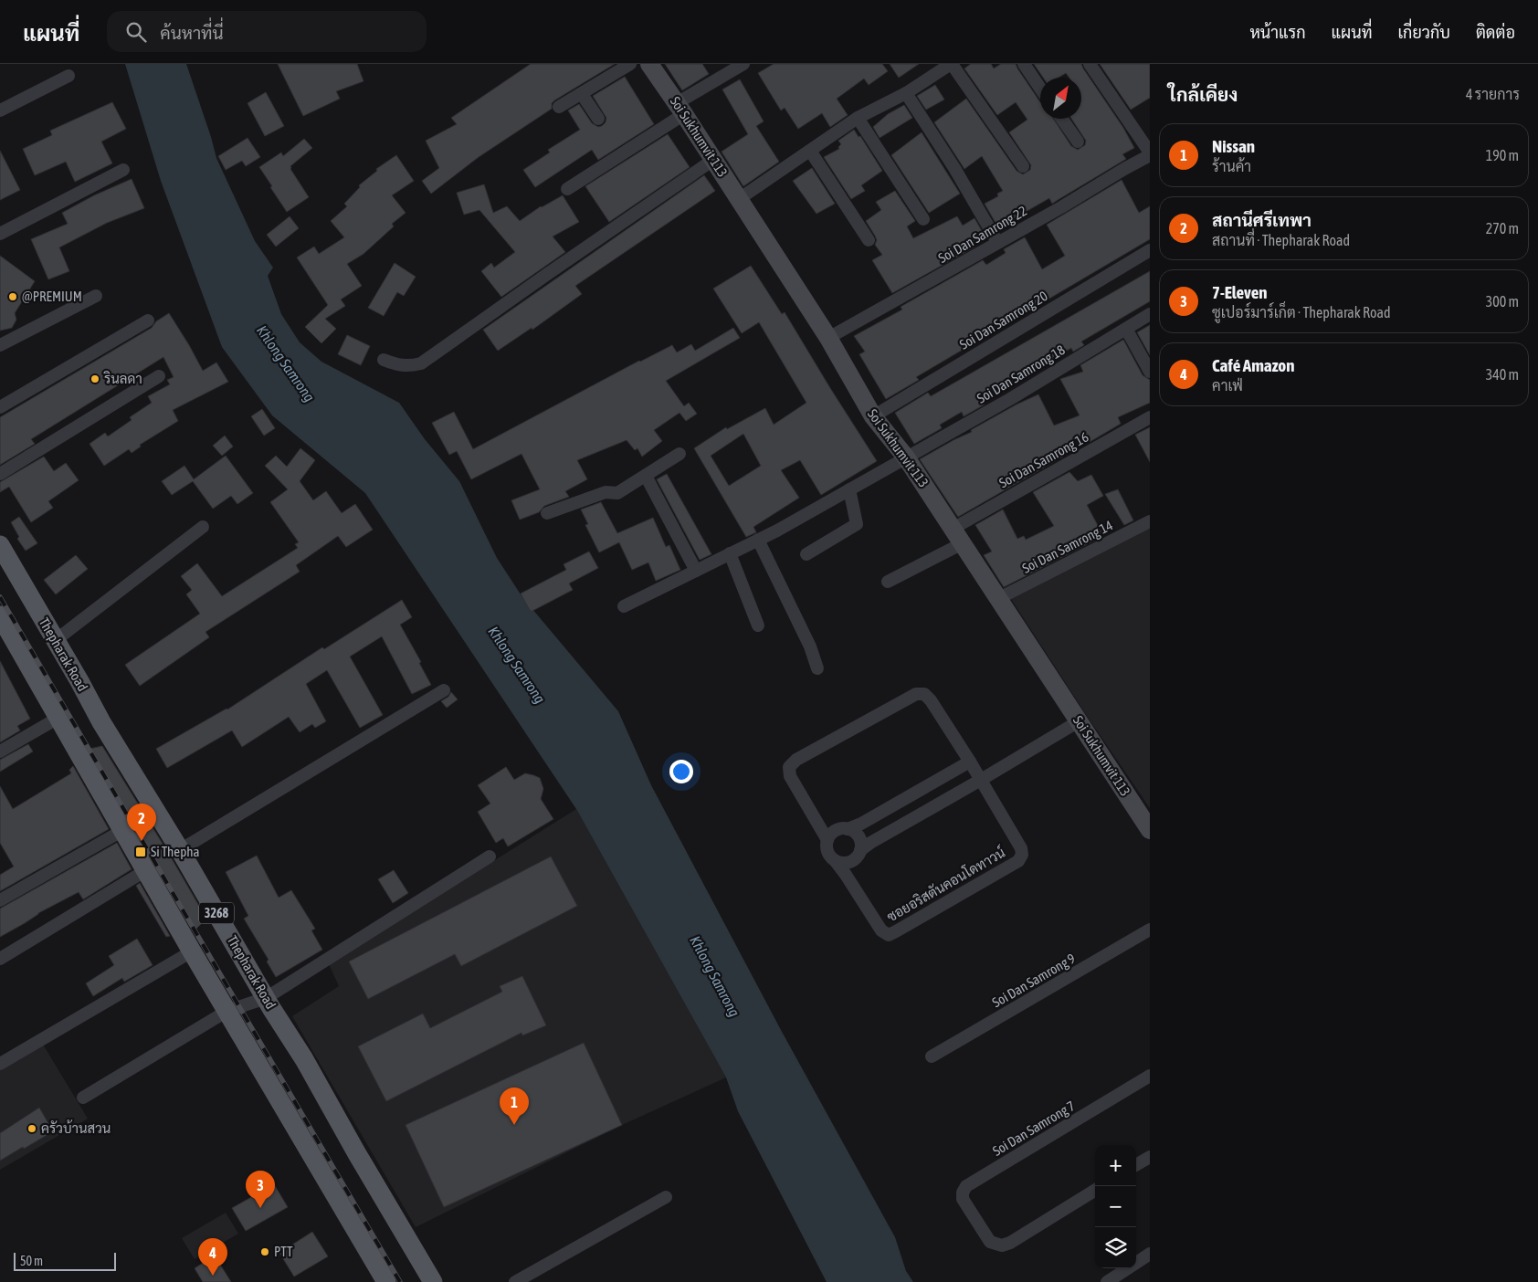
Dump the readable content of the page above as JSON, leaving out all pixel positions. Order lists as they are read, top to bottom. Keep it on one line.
{"streets":{"main road":["Soi Sukhumvit 113","Thepharak Road","3268"],"street":["Soi Dan Samrong 22","Soi Dan Samrong 20","Soi Dan Samrong 18","Soi Dan Samrong 16","Soi Dan Samrong 14","ซอยอริสตันคอนโดทาวน์","Soi Dan Samrong 9","Soi Dan Samrong 7"]},"crossings":[["Soi Sukhumvit 113","Soi Dan Samrong 22"],["Soi Sukhumvit 113","Soi Dan Samrong 20"],["Soi Sukhumvit 113","Soi Dan Samrong 18"],["Soi Sukhumvit 113","Soi Dan Samrong 16"],["Soi Sukhumvit 113","Soi Dan Samrong 14"]],"water":["Khlong Samrong"],"places":{"other":["@PREMIUM","รินลดา","ครัวบ้านสวน","PTT"],"transit":["Si Thepha"]},"scale_bar":"50 m","north":"top right","page":{"header":"แผนที่","search":"ค้นหาที่นี่","nav":["หน้าแรก","แผนที่","เกี่ยวกับ","ติดต่อ"],"heading":["ใกล้เคียง","4 รายการ"],"list":[{"mark":"1","name":"Nissan","note":"ร้านค้า","value":"190 m"},{"mark":"2","name":"สถานีศรีเทพา","note":"สถานที่ · Thepharak Road","value":"270 m"},{"mark":"3","name":"7-Eleven","note":"ซูเปอร์มาร์เก็ต · Thepharak Road","value":"300 m"},{"mark":"4","name":"Café Amazon","note":"คาเฟ่","value":"340 m"}],"pins":["2","1","3","4"],"map_buttons":["+","−"],"scale":"50 m"}}
